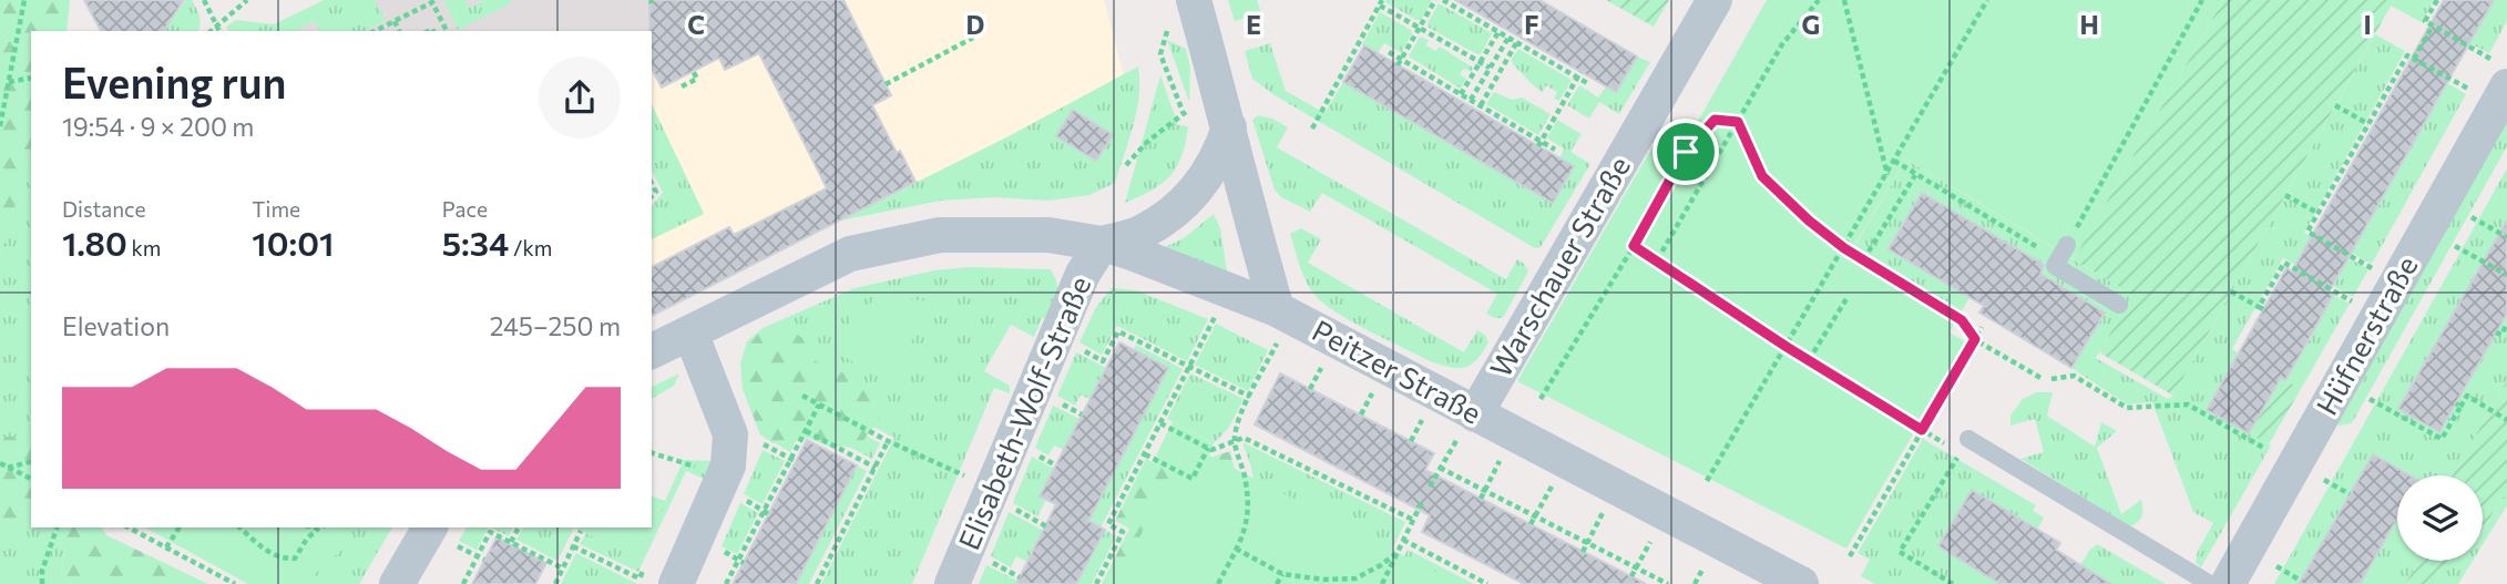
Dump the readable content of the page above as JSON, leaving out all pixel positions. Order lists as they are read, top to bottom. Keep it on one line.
{"streets":{"street":["Warschauer Straße","Hüfnerstraße","Peitzer Straße","Elisabeth-Wolf-Straße"]},"crossings":[["Warschauer Straße","Peitzer Straße"],["Peitzer Straße","Elisabeth-Wolf-Straße"]],"page":{"heading":["Evening run","19:54 · 9 × 200 m"],"stats":[["Distance","1.80 km"],["Time","10:01"],["Pace","5:34 /km"]],"chart":["Elevation","245–250 m"]},"grid":{"columns":["C","D","E","F","G","H","I"]}}
